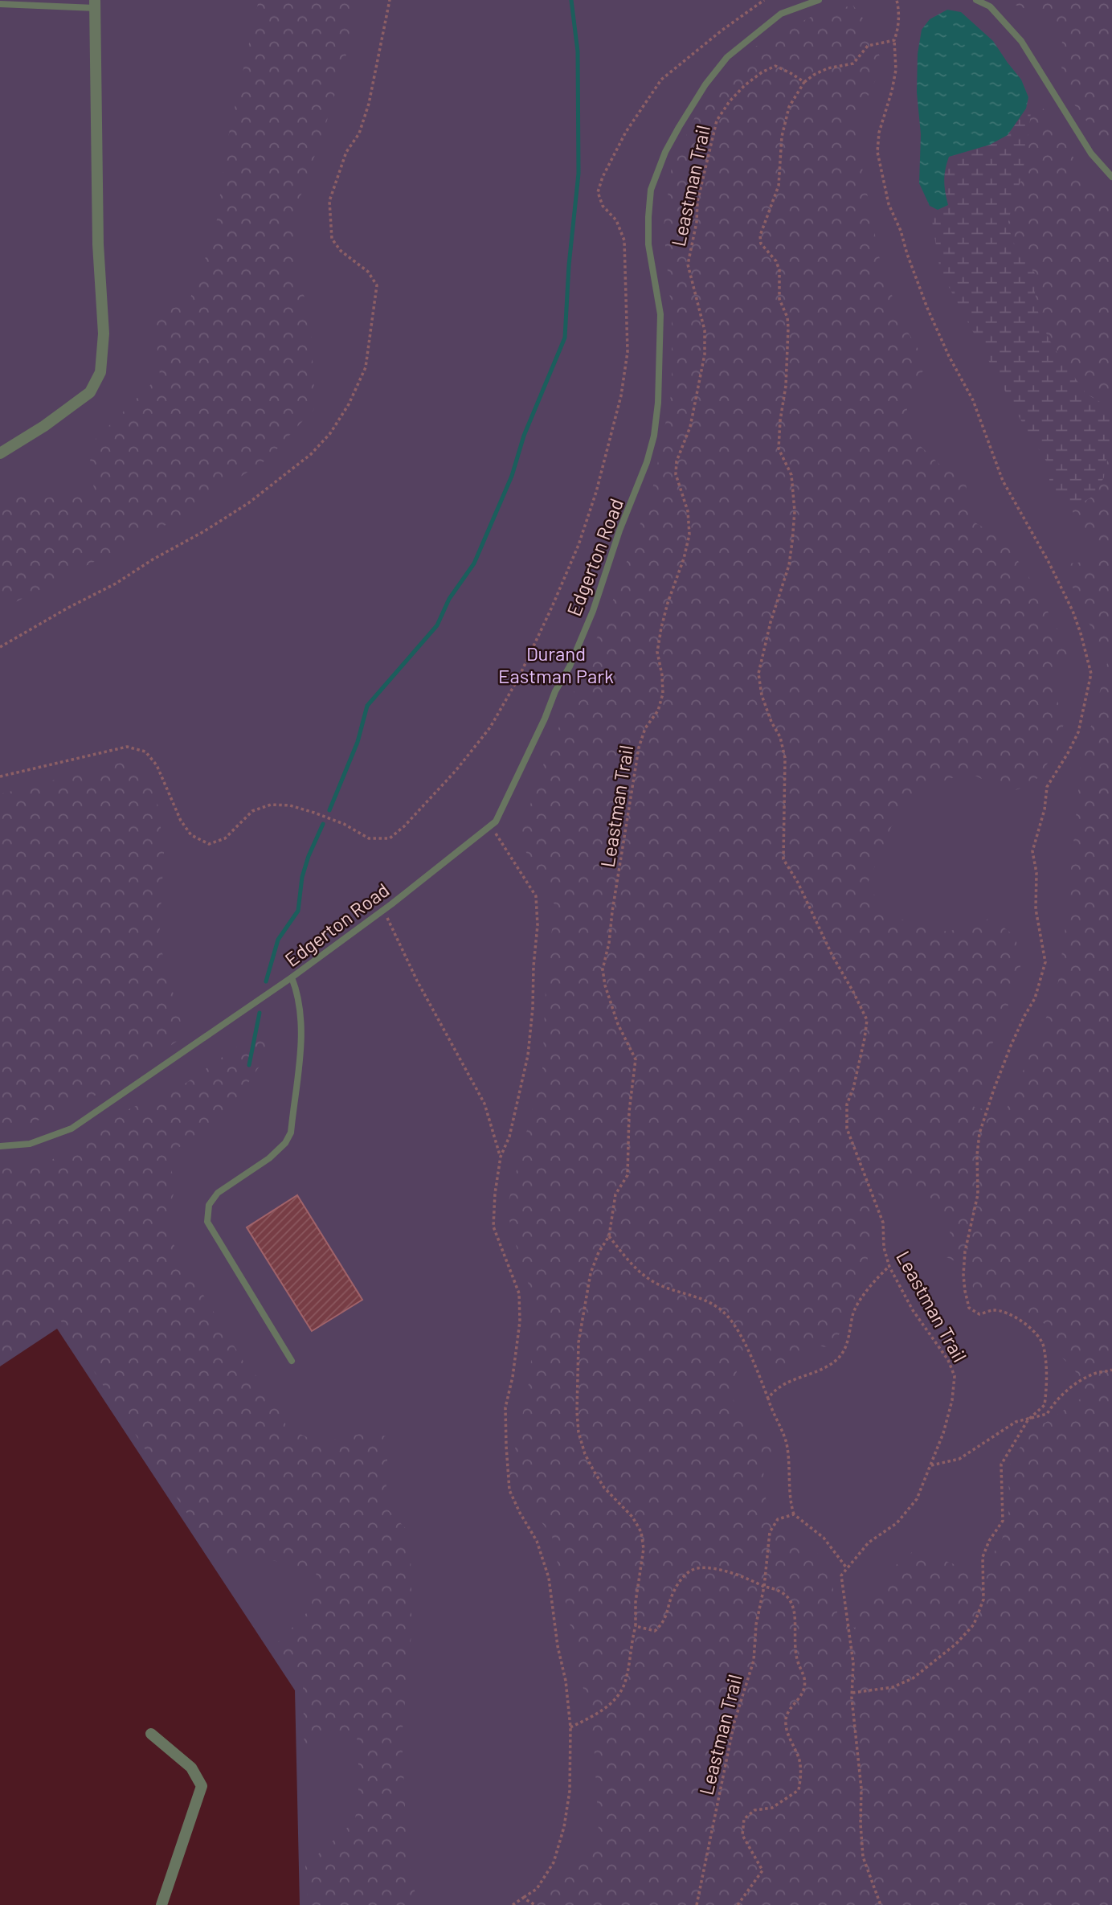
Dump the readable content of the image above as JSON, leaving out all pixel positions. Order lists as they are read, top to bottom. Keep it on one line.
{"streets":{"lane":["Edgerton Road"],"path":["Leastman Trail"]},"parks":["Durand Eastman Park"]}
